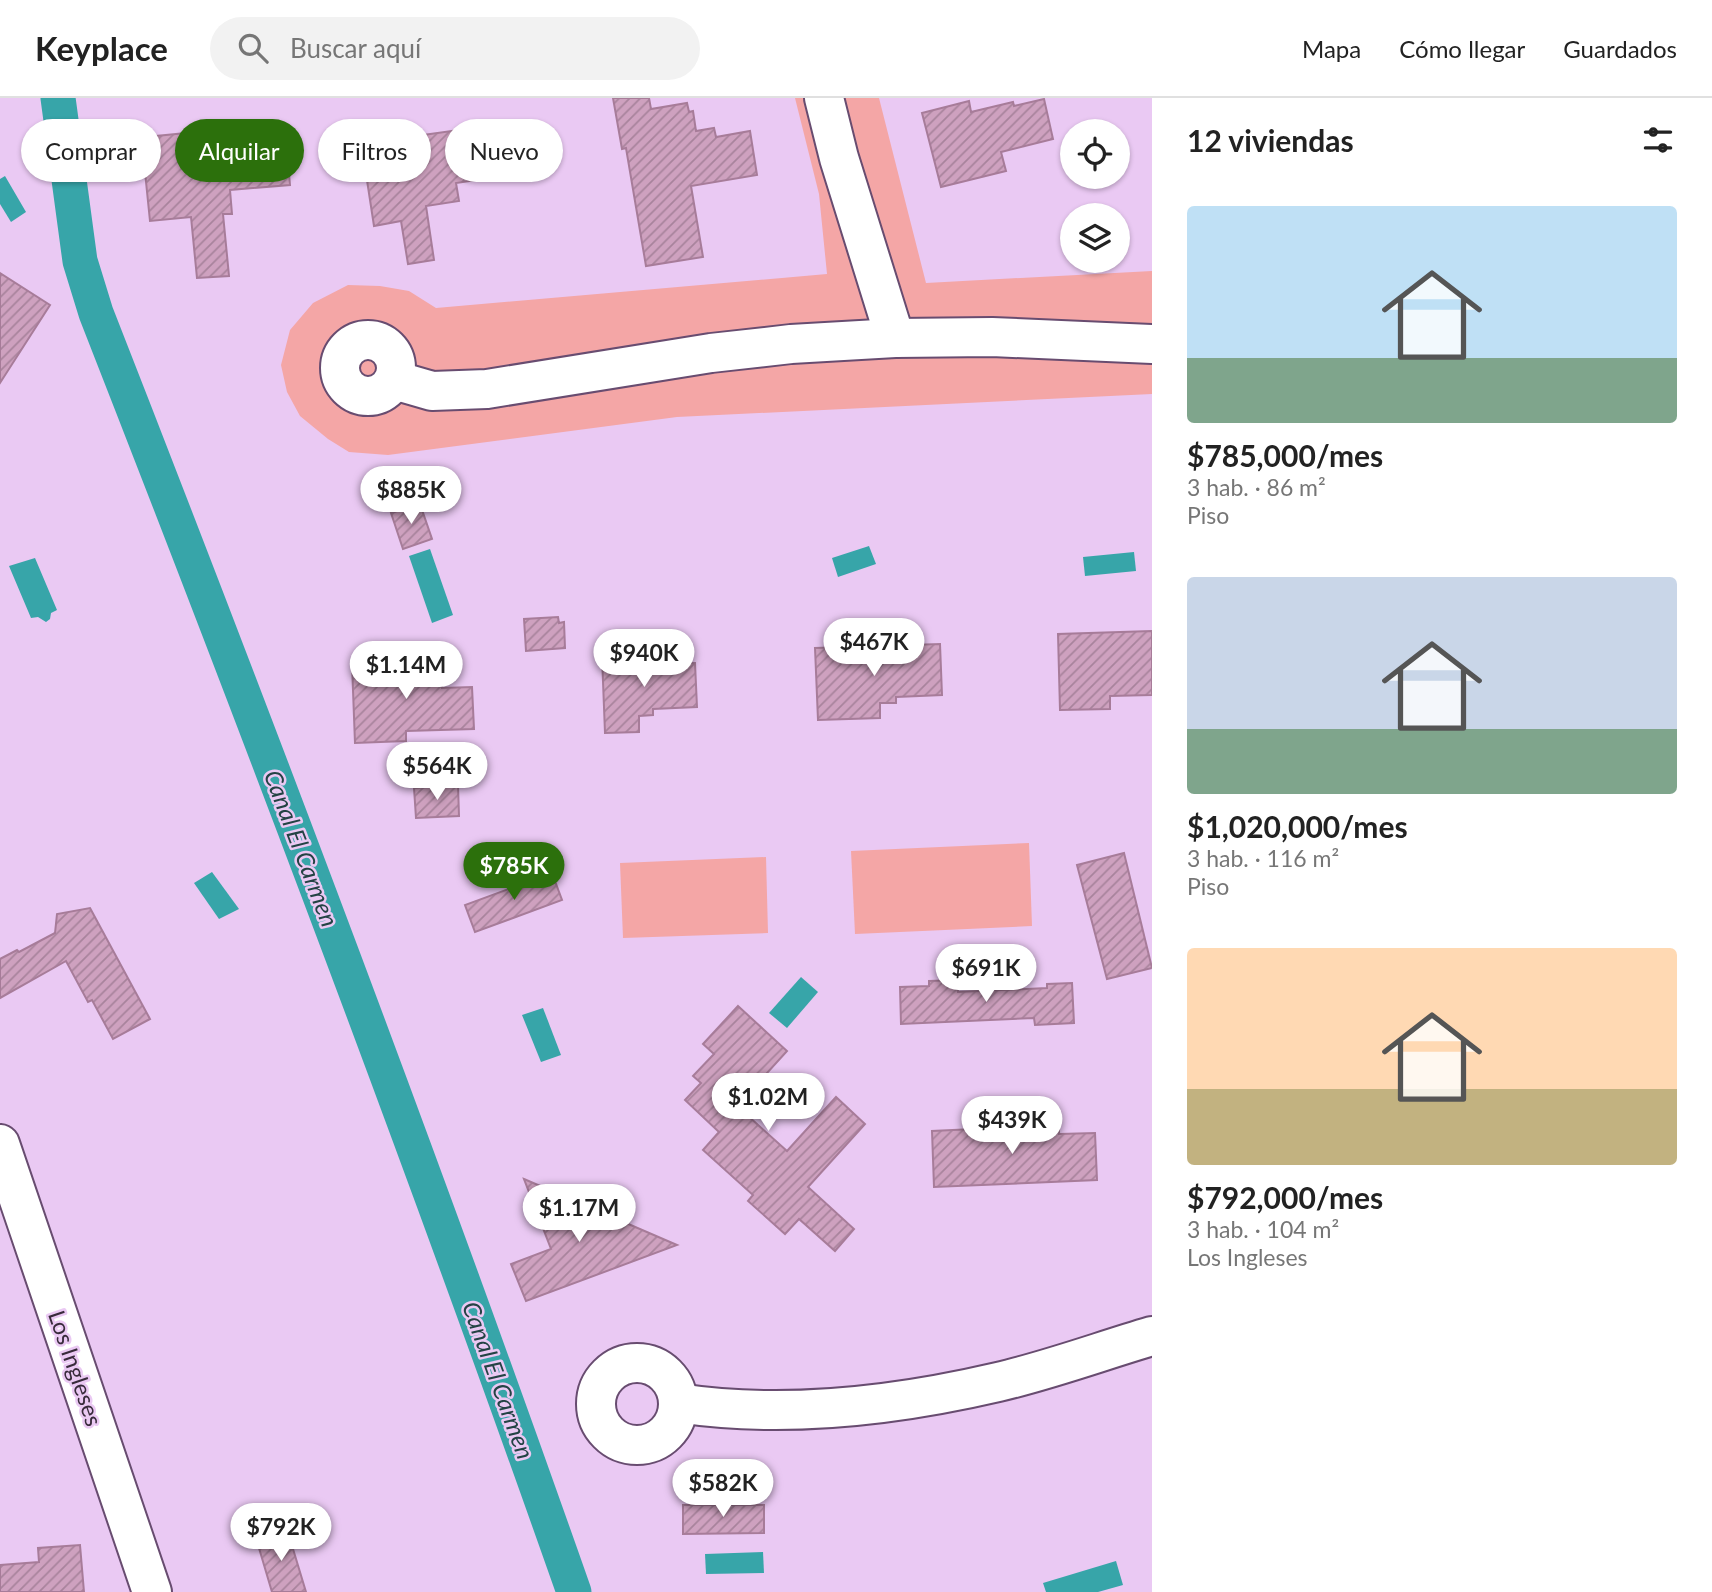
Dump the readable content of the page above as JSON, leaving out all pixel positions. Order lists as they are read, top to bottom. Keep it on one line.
{"streets":{"street":["Los Ingleses"]},"water":["Canal El Carmen"],"page":{"header":"Keyplace","search":"Buscar aquí","nav":["Mapa","Cómo llegar","Guardados"],"heading":"12 viviendas","chip":["Comprar","Alquilar","Filtros","Nuevo"],"list":[{"name":"$785,000/mes","note":"3 hab. · 86 m² · Piso"},{"name":"$1,020,000/mes","note":"3 hab. · 116 m² · Piso"},{"name":"$792,000/mes","note":"3 hab. · 104 m² · Los Ingleses"}],"price":["$885K","$467K","$940K","$1.14M","$564K","$785K","$691K","$1.02M","$439K","$1.17M","$582K","$792K"]}}
